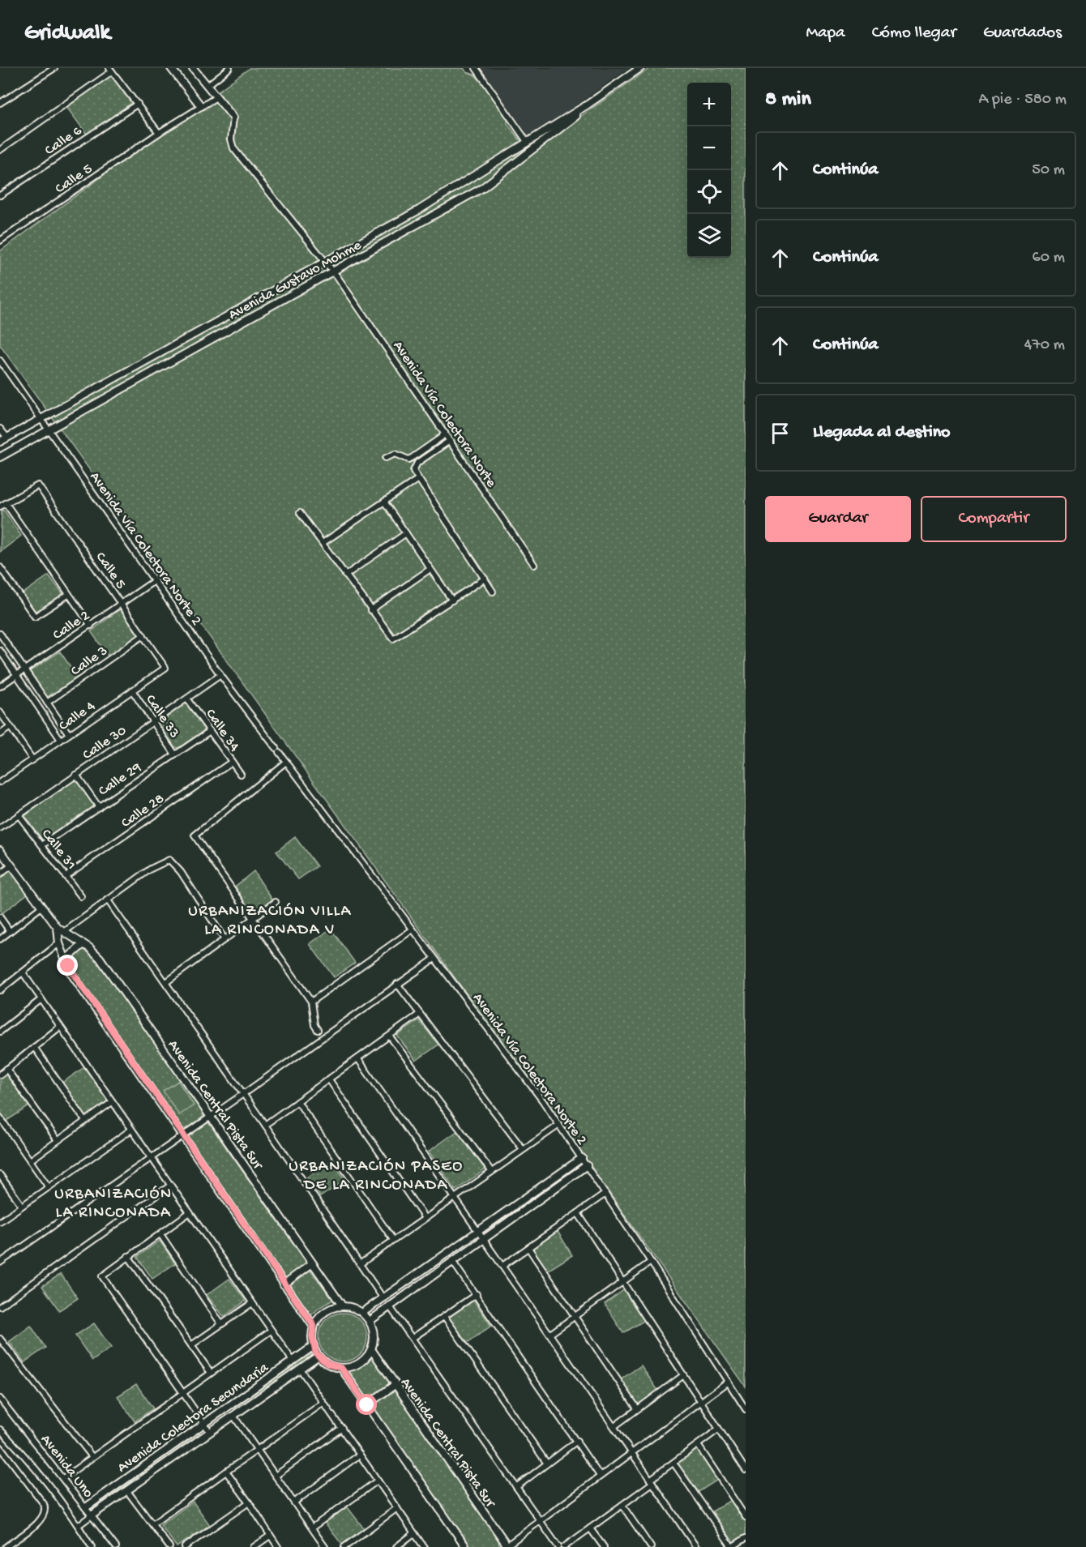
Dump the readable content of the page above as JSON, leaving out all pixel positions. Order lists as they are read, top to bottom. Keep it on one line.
{"streets":{"street":["Calle 6","Calle 5","Avenida Gustavo Mohme","Avenida Vía Colectora Norte","Avenida Vía Colectora Norte 2","Calle 2","Calle 3","Calle 4","Calle 33","Calle 34","Calle 30","Calle 29","Calle 28","Calle 31","Avenida Central Pista Sur","Avenida Colectora Secundaria","Avenida Uno"]},"crossings":[["Calle 5","Calle 2"],["Calle 5","Calle 3"],["Calle 5","Calle 4"],["Avenida Gustavo Mohme","Avenida Vía Colectora Norte"],["Avenida Gustavo Mohme","Avenida Vía Colectora Norte 2"],["Avenida Vía Colectora Norte 2","Calle 2"],["Avenida Vía Colectora Norte 2","Calle 30"],["Calle 4","Calle 33"],["Calle 33","Calle 30"],["Calle 33","Calle 29"],["Calle 34","Calle 30"],["Calle 34","Calle 29"],["Calle 34","Calle 28"],["Calle 30","Calle 31"],["Calle 29","Calle 31"],["Calle 28","Calle 31"],["Avenida Central Pista Sur","Avenida Colectora Secundaria"],["Avenida Colectora Secundaria","Avenida Uno"]],"districts":["URBANIZACIÓN VILLA LA RINCONADA V","URBANIZACIÓN PASEO DE LA RINCONADA","URBANIZACIÓN LA RINCONADA"],"page":{"header":"Gridwalk","nav":["Mapa","Cómo llegar","Guardados"],"heading":["8 min","A pie · 580 m"],"map_buttons":["+","−"],"list":[["Continúa","50 m"],["Continúa","60 m"],["Continúa","470 m"],"Llegada al destino"],"buttons":["Guardar","Compartir"]}}
